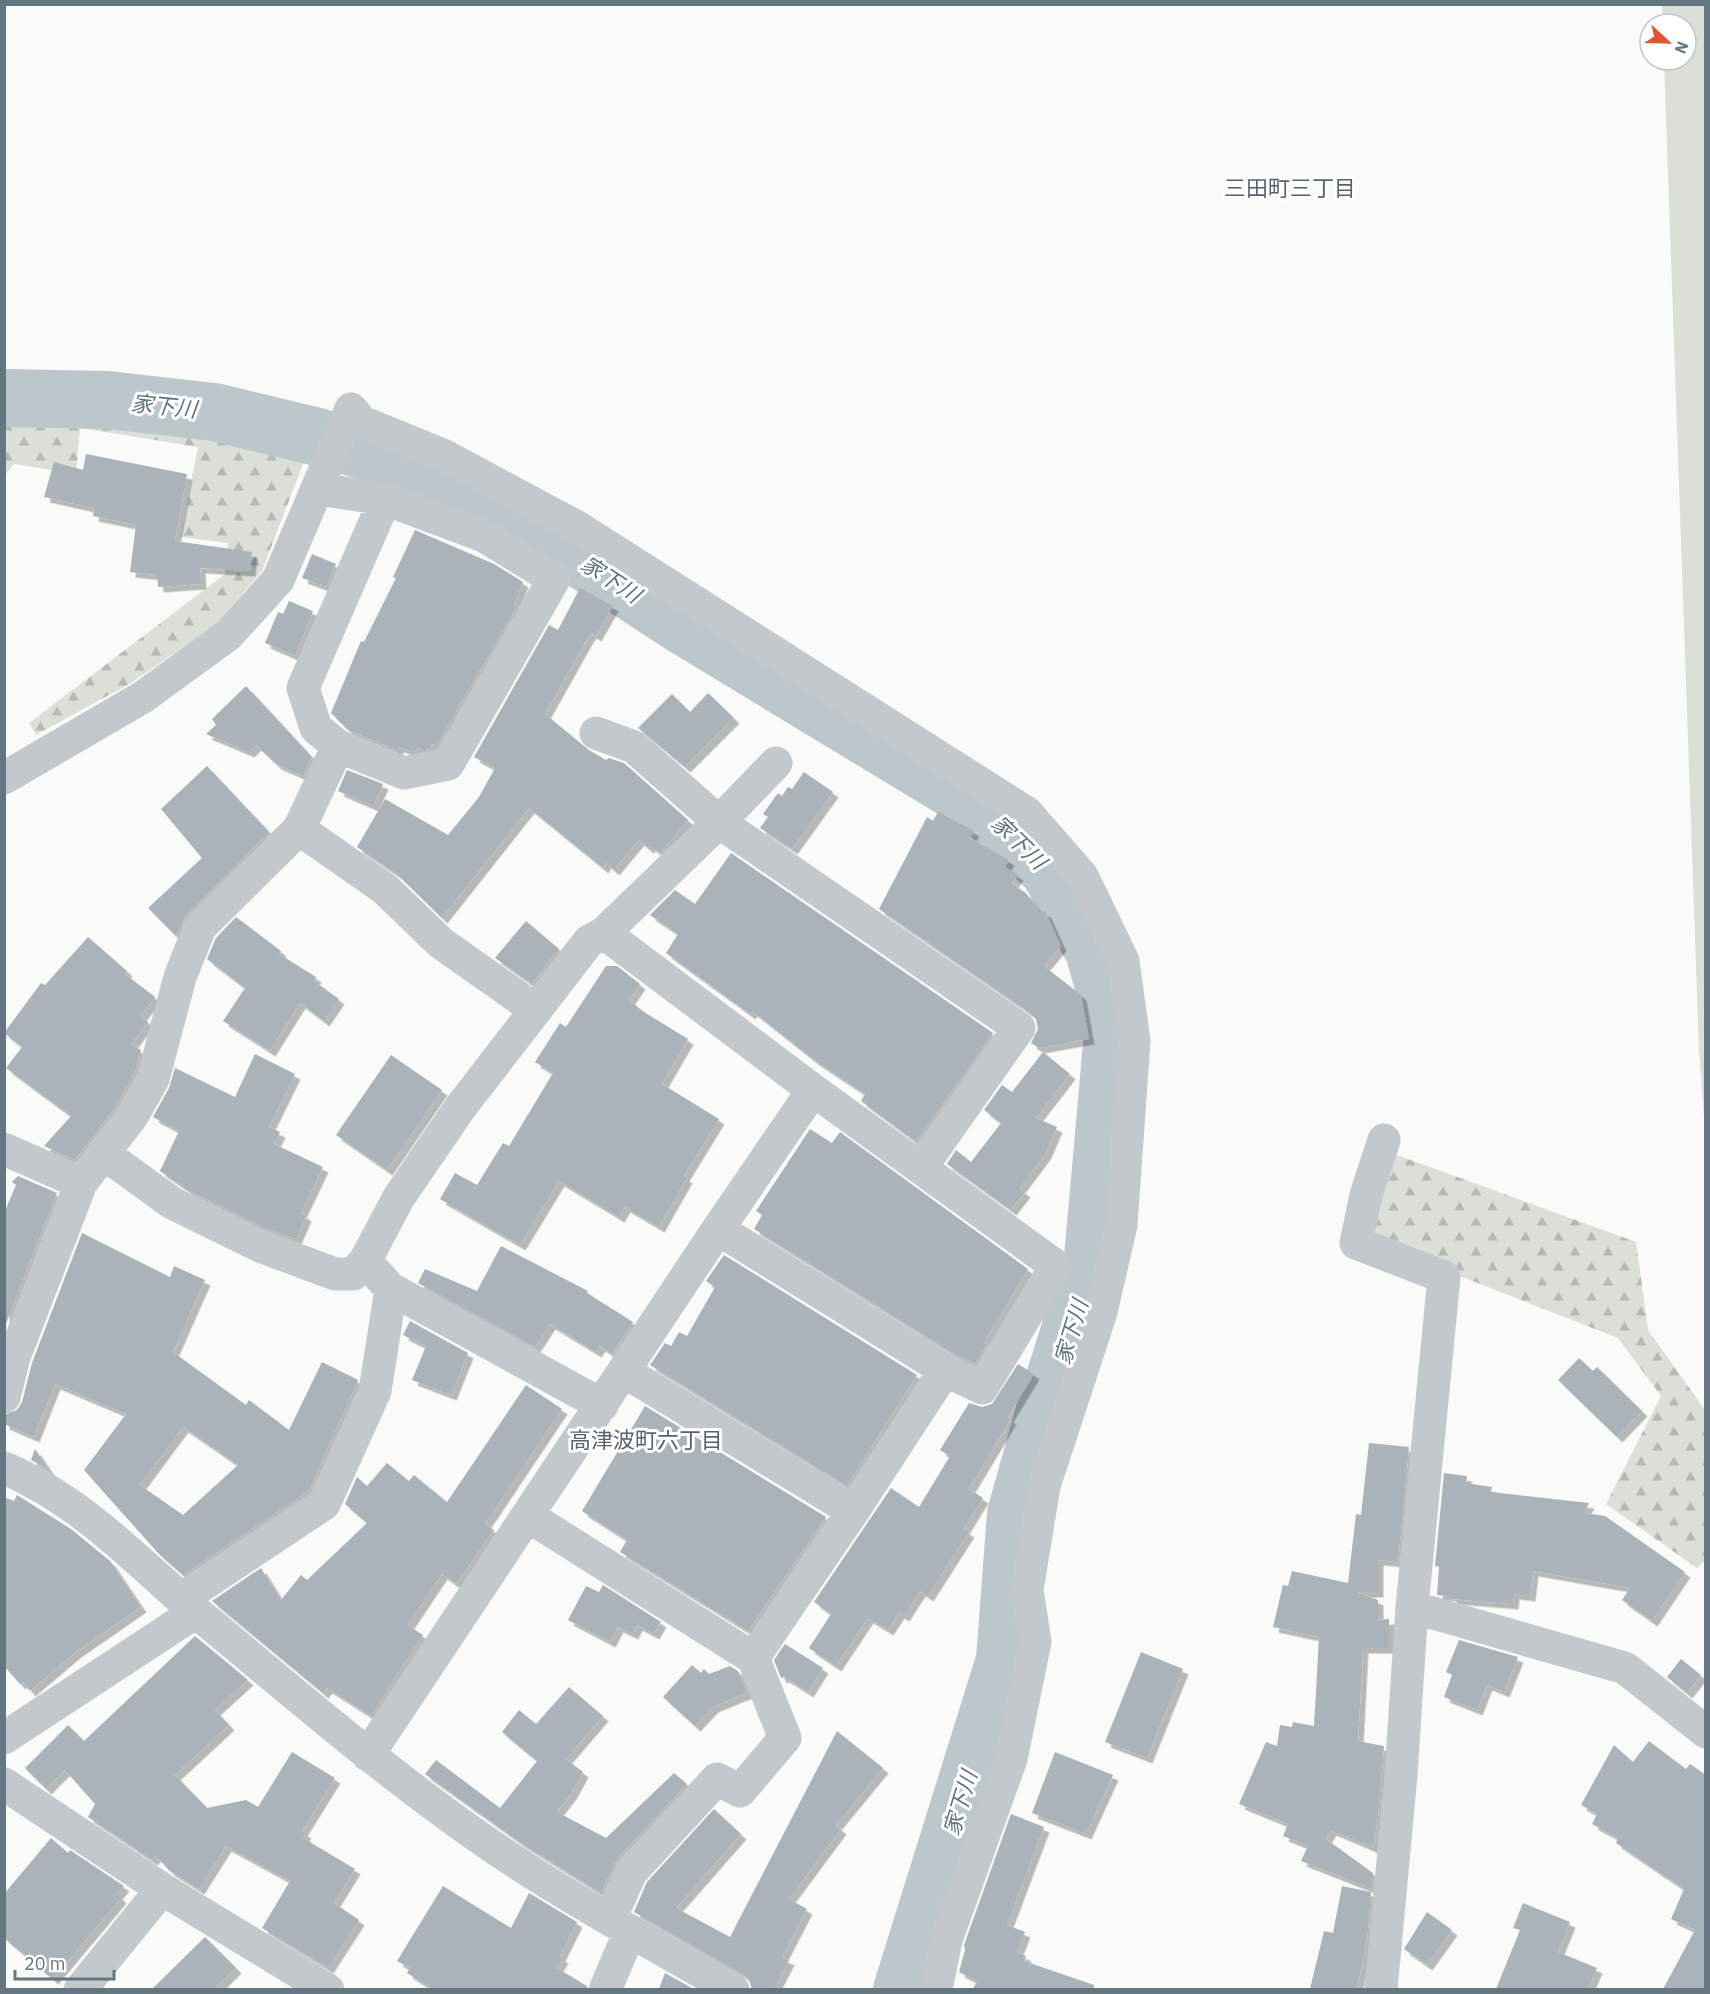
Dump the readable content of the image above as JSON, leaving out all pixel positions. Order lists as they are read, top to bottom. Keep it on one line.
{"districts":["三田町三丁目","高津波町六丁目"],"water":["家下川"],"scale_bar":"20 m","north":"right"}
